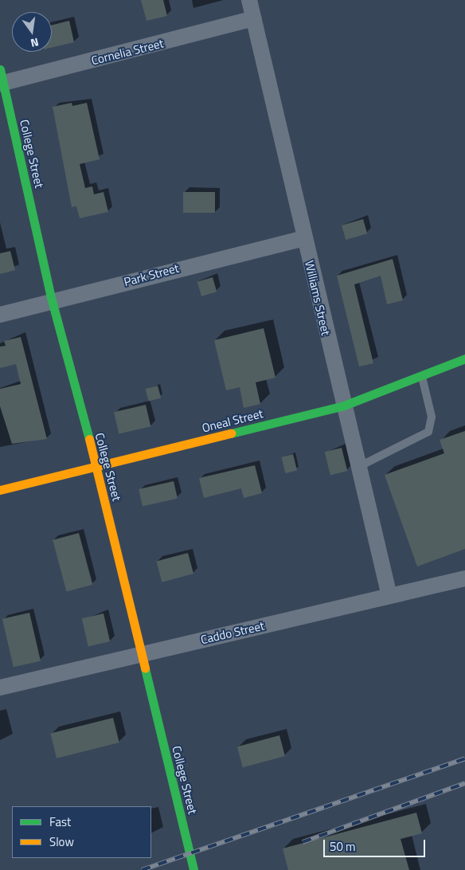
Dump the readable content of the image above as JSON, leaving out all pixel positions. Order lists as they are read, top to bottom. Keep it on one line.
{"streets":{"street":["Cornelia Street","College Street","Park Street","Williams Street","Oneal Street","Caddo Street"]},"crossings":[["Cornelia Street","College Street"],["Cornelia Street","Williams Street"],["College Street","Park Street"],["College Street","Oneal Street"],["College Street","Caddo Street"],["Park Street","Williams Street"],["Williams Street","Oneal Street"],["Williams Street","Caddo Street"]],"legend":["Fast","Slow"],"scale_bar":"50 m","north":"bottom"}
